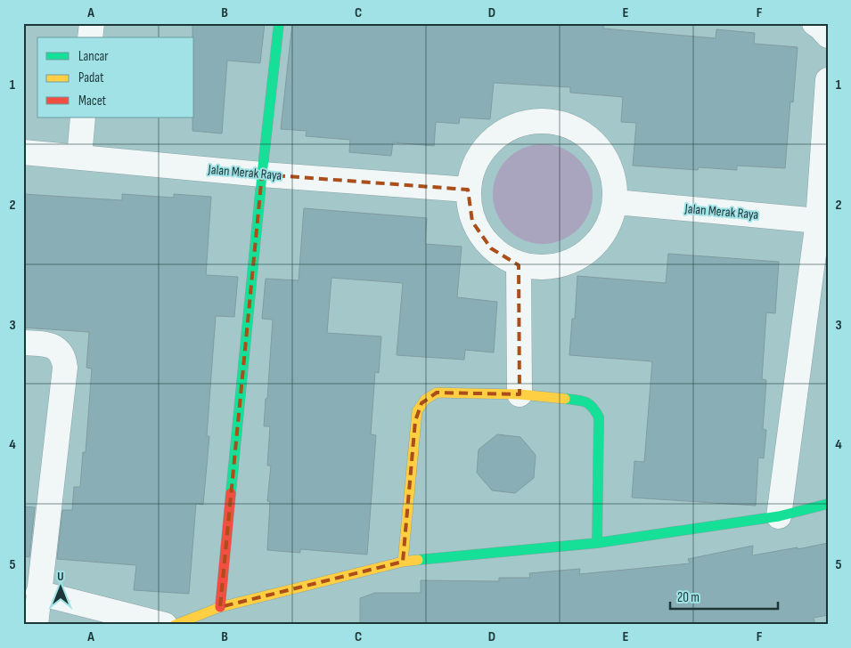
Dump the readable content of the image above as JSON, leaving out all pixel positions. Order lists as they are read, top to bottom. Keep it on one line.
{"streets":{"street":["Jalan Merak Raya"]},"legend":["Lancar","Padat","Macet"],"scale_bar":"20 m","north":"top","grid":{"columns":["A","B","C","D","E","F"],"rows":["1","2","3","4","5"]}}
